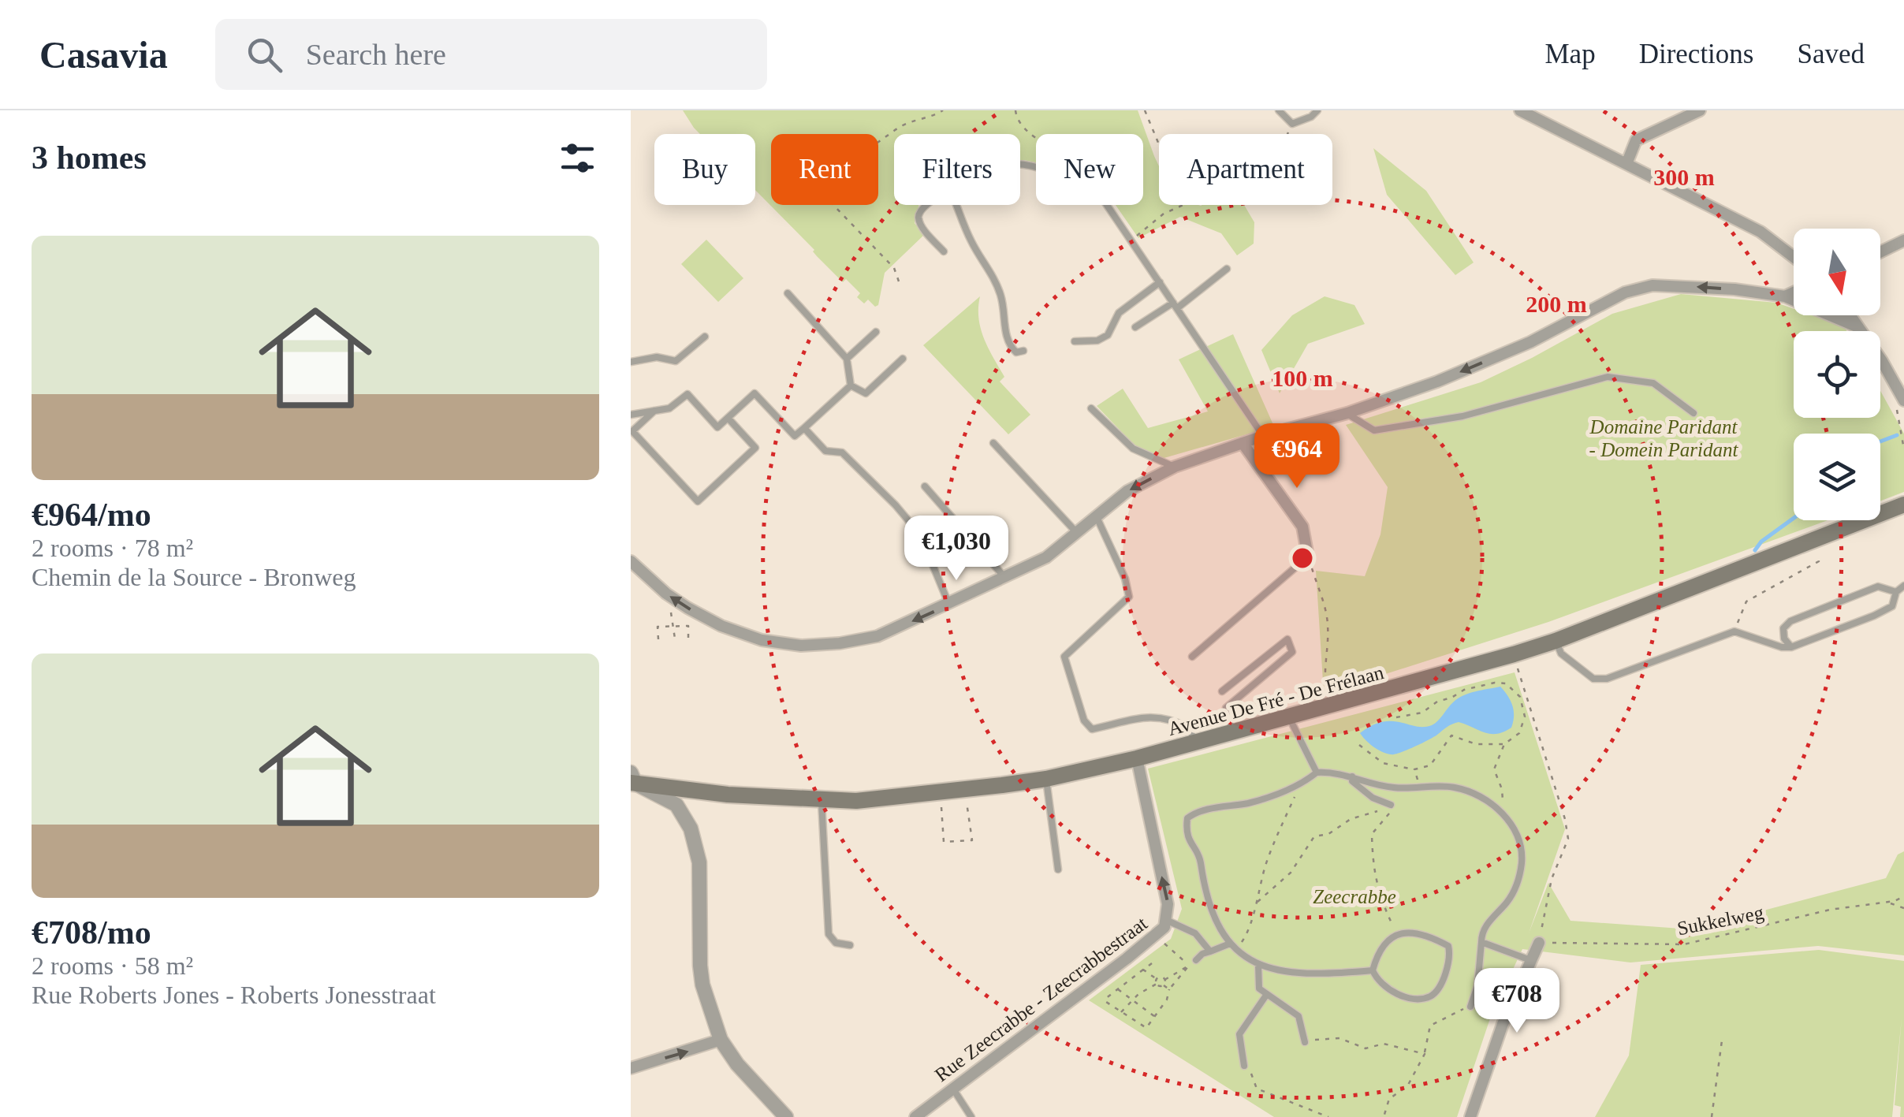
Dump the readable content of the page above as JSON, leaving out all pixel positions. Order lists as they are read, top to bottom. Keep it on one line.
{"streets":{"main road":["Avenue De Fré - De Frélaan"],"street":["Rue Zeecrabbe - Zeecrabbestraat"],"path":["Sukkelweg"]},"crossings":[["Avenue De Fré - De Frélaan","Rue Zeecrabbe - Zeecrabbestraat"]],"parks":["Domaine Paridant - Domein Paridant","Zeecrabbe"],"north":"bottom","page":{"header":"Casavia","search":"Search here","nav":["Map","Directions","Saved"],"heading":"3 homes","chip":["Buy","Rent","Filters","New","Apartment"],"list":[{"name":"€964/mo","note":"2 rooms · 78 m² · Chemin de la Source - Bronweg"},{"name":"€708/mo","note":"2 rooms · 58 m² · Rue Roberts Jones - Roberts Jonesstraat"}],"price":["€964","€1,030","€708"]},"rings":["300 m","200 m","100 m"]}
